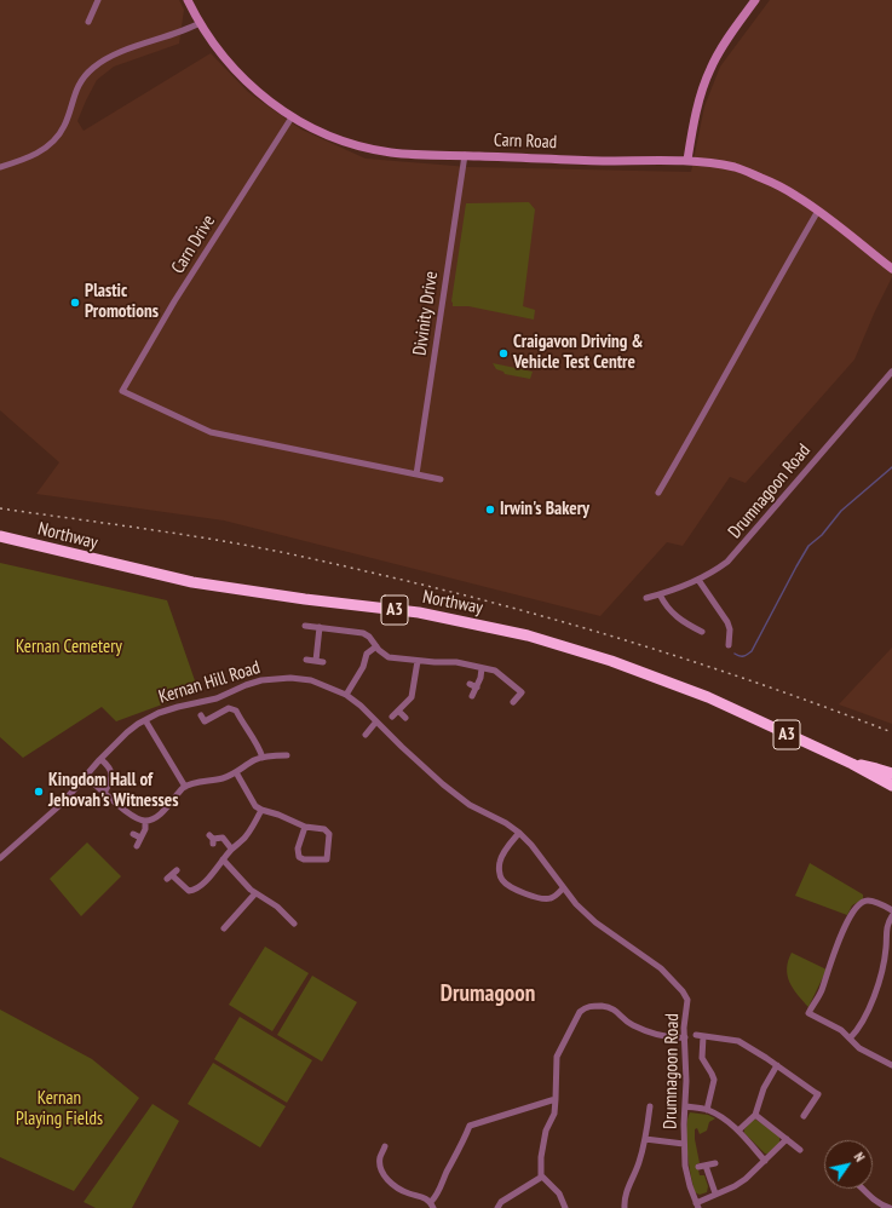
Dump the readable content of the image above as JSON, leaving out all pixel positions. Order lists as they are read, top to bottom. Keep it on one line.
{"streets":{"highway":["Northway","A3"],"main road":["Carn Road"],"street":["Carn Drive","Divinity Drive","Drumnagoon Road","Kernan Hill Road"]},"crossings":[["Carn Road","Carn Drive"],["Carn Road","Divinity Drive"],["Carn Drive","Divinity Drive"],["Drumnagoon Road","Kernan Hill Road"]],"districts":["Drumagoon"],"parks":["Kernan Cemetery","Kernan Playing Fields"],"places":["Plastic Promotions","Craigavon Driving & Vehicle Test Centre","Irwin's Bakery","Kingdom Hall of Jehovah's Witnesses"],"north":"top right"}
